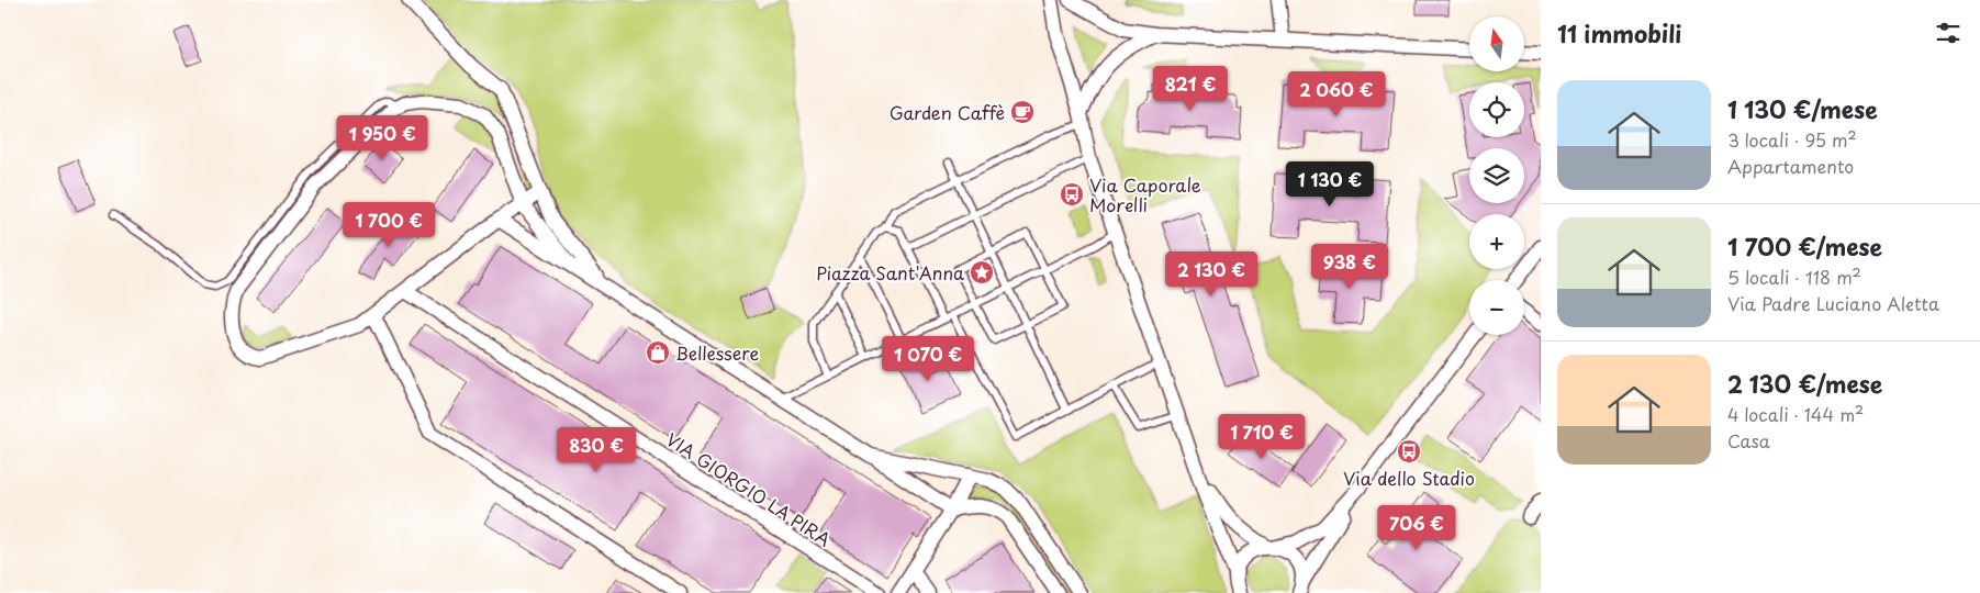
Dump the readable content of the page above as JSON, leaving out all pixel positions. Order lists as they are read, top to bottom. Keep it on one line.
{"streets":{"street":["VIA GIORGIO LA PIRA"]},"places":{"cafe":["Garden Caffè"],"bus stop":["Via Caporale Morelli","Via dello Stadio"],"place":["Piazza Sant'Anna"],"shop":["Bellessere"]},"north":"top","page":{"heading":"11 immobili","map_buttons":["+","−"],"price":["821 €","2 060 €","1 950 €","1 130 €","1 700 €","938 €","2 130 €","1 070 €","1 710 €","830 €","706 €"],"list":[{"name":"1 130 €/mese","note":"3 locali · 95 m² · Appartamento"},{"name":"1 700 €/mese","note":"5 locali · 118 m² · Via Padre Luciano Aletta"},{"name":"2 130 €/mese","note":"4 locali · 144 m² · Casa"}]}}
